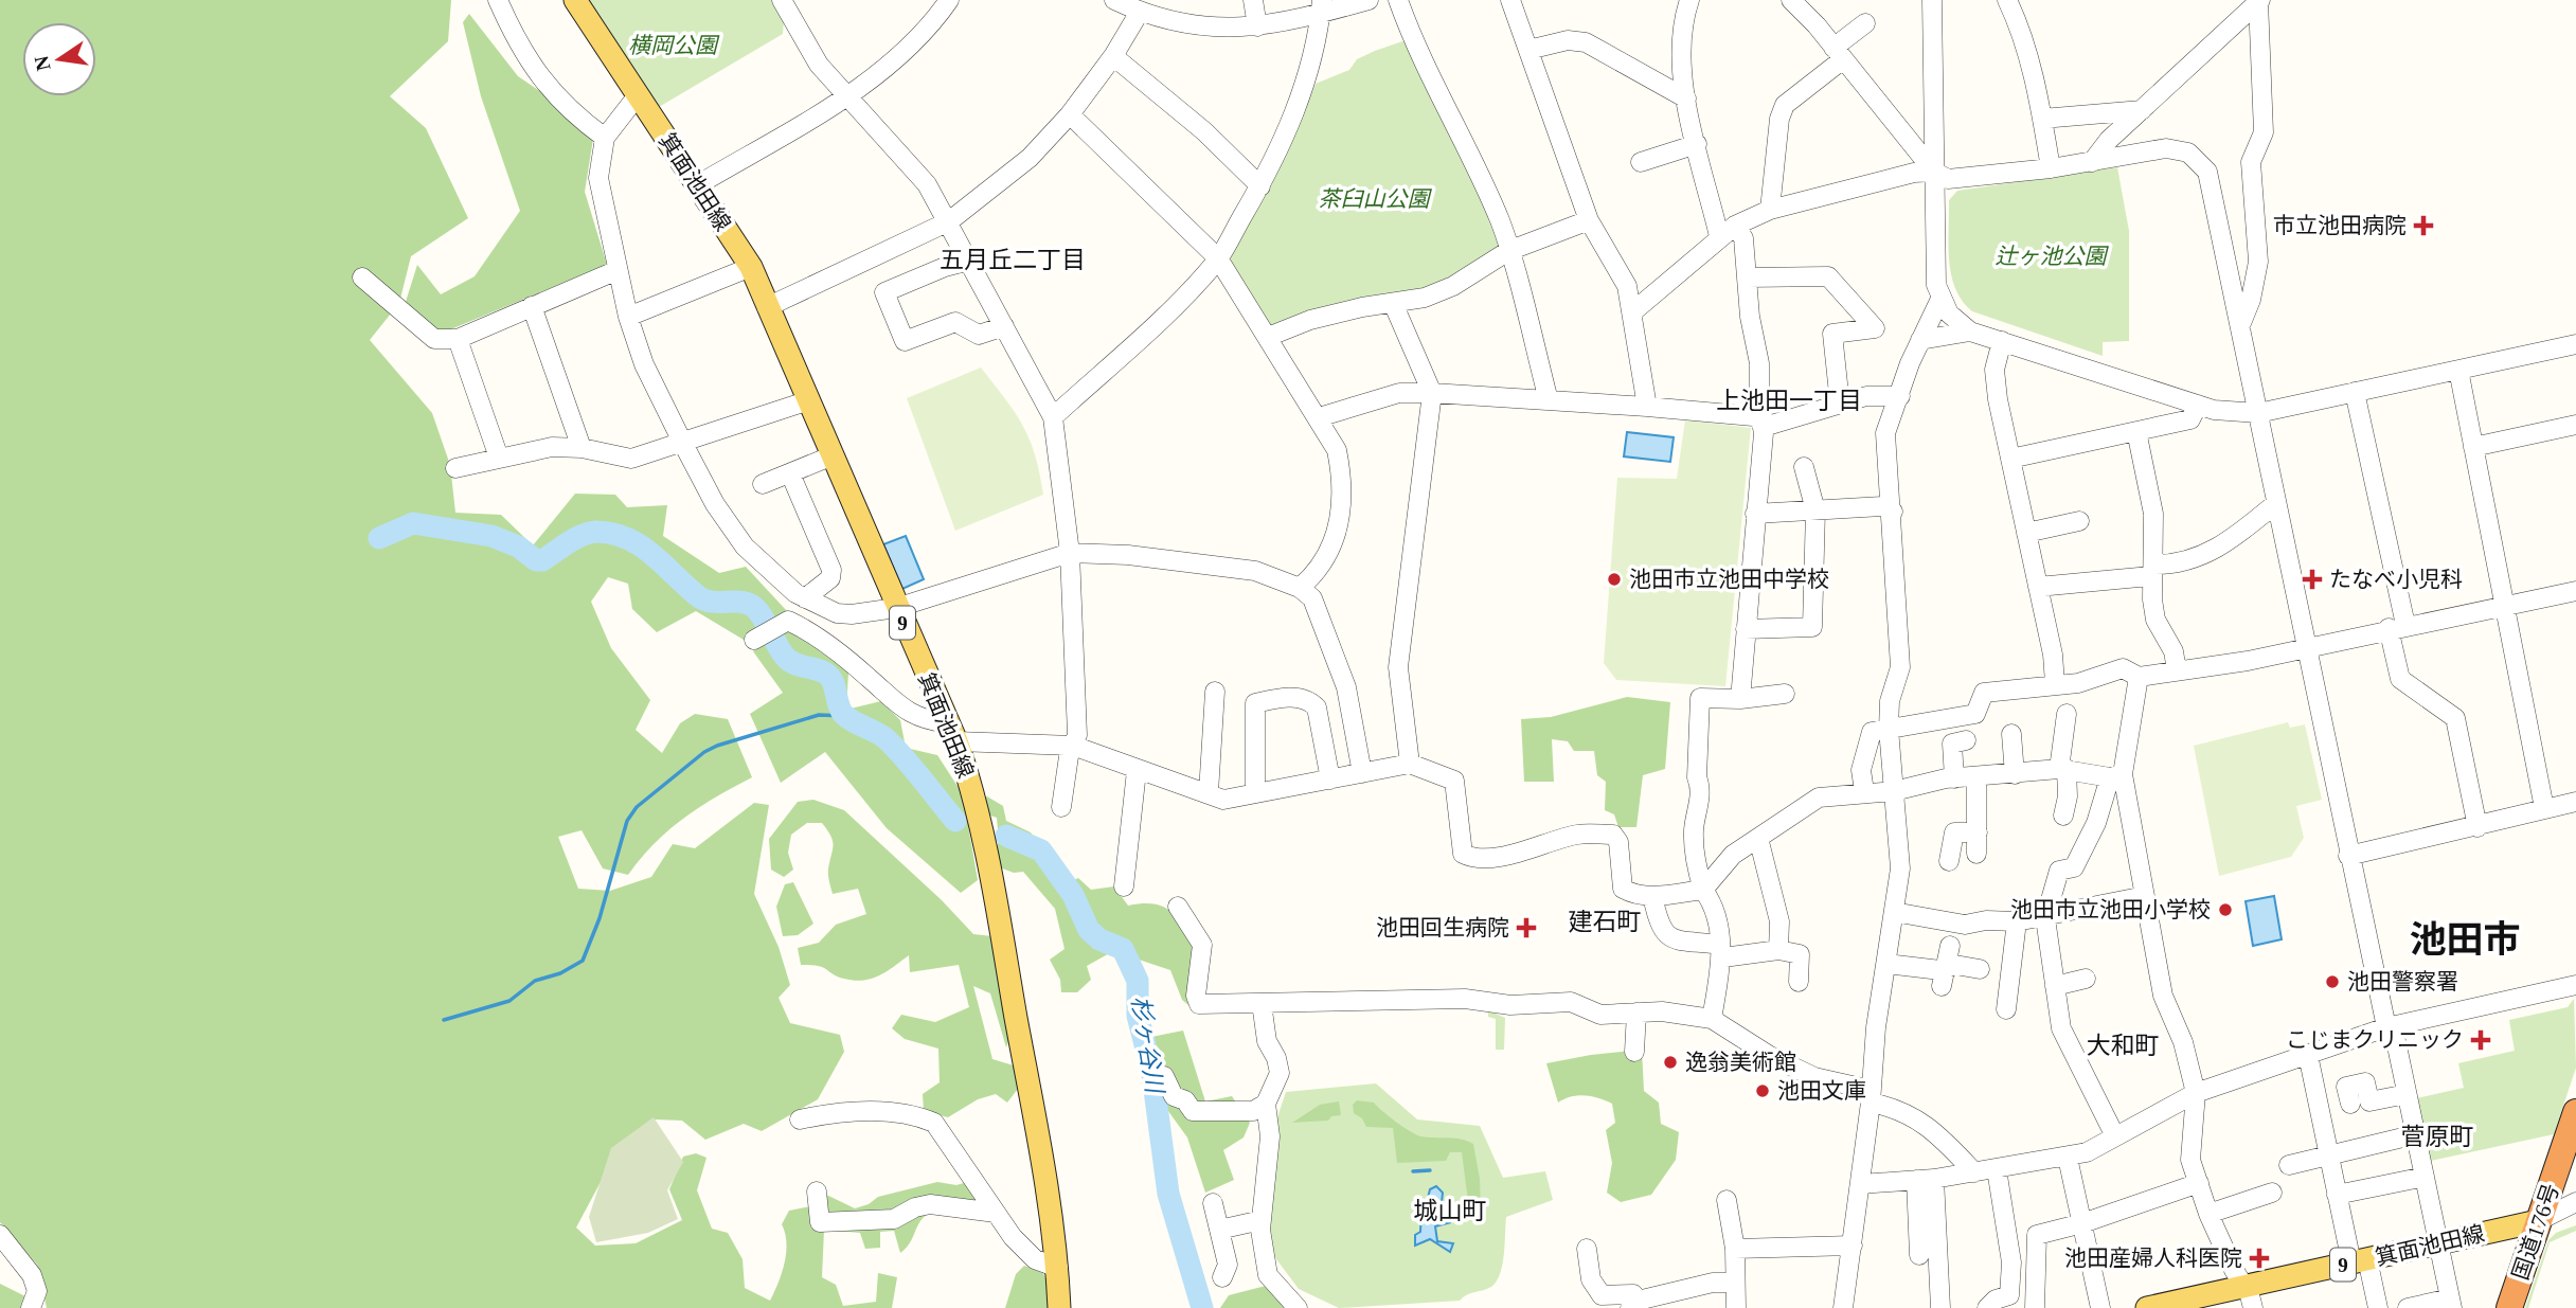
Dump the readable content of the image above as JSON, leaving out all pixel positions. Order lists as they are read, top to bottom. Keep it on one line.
{"streets":{"highway":["国道176号"],"main road":["箕面池田線","9"]},"crossings":[["箕面池田線","国道176号"]],"districts":["五月丘二丁目","上池田一丁目","建石町","池田市","大和町","菅原町","城山町"],"water":["杉ヶ谷川"],"parks":["横岡公園","茶臼山公園","辻ヶ池公園"],"places":{"health":["市立池田病院","たなべ小児科","池田回生病院","こじまクリニック","池田産婦人科医院"],"other":["池田市立池田中学校","池田市立池田小学校","池田警察署","逸翁美術館","池田文庫"]},"north":"left"}
